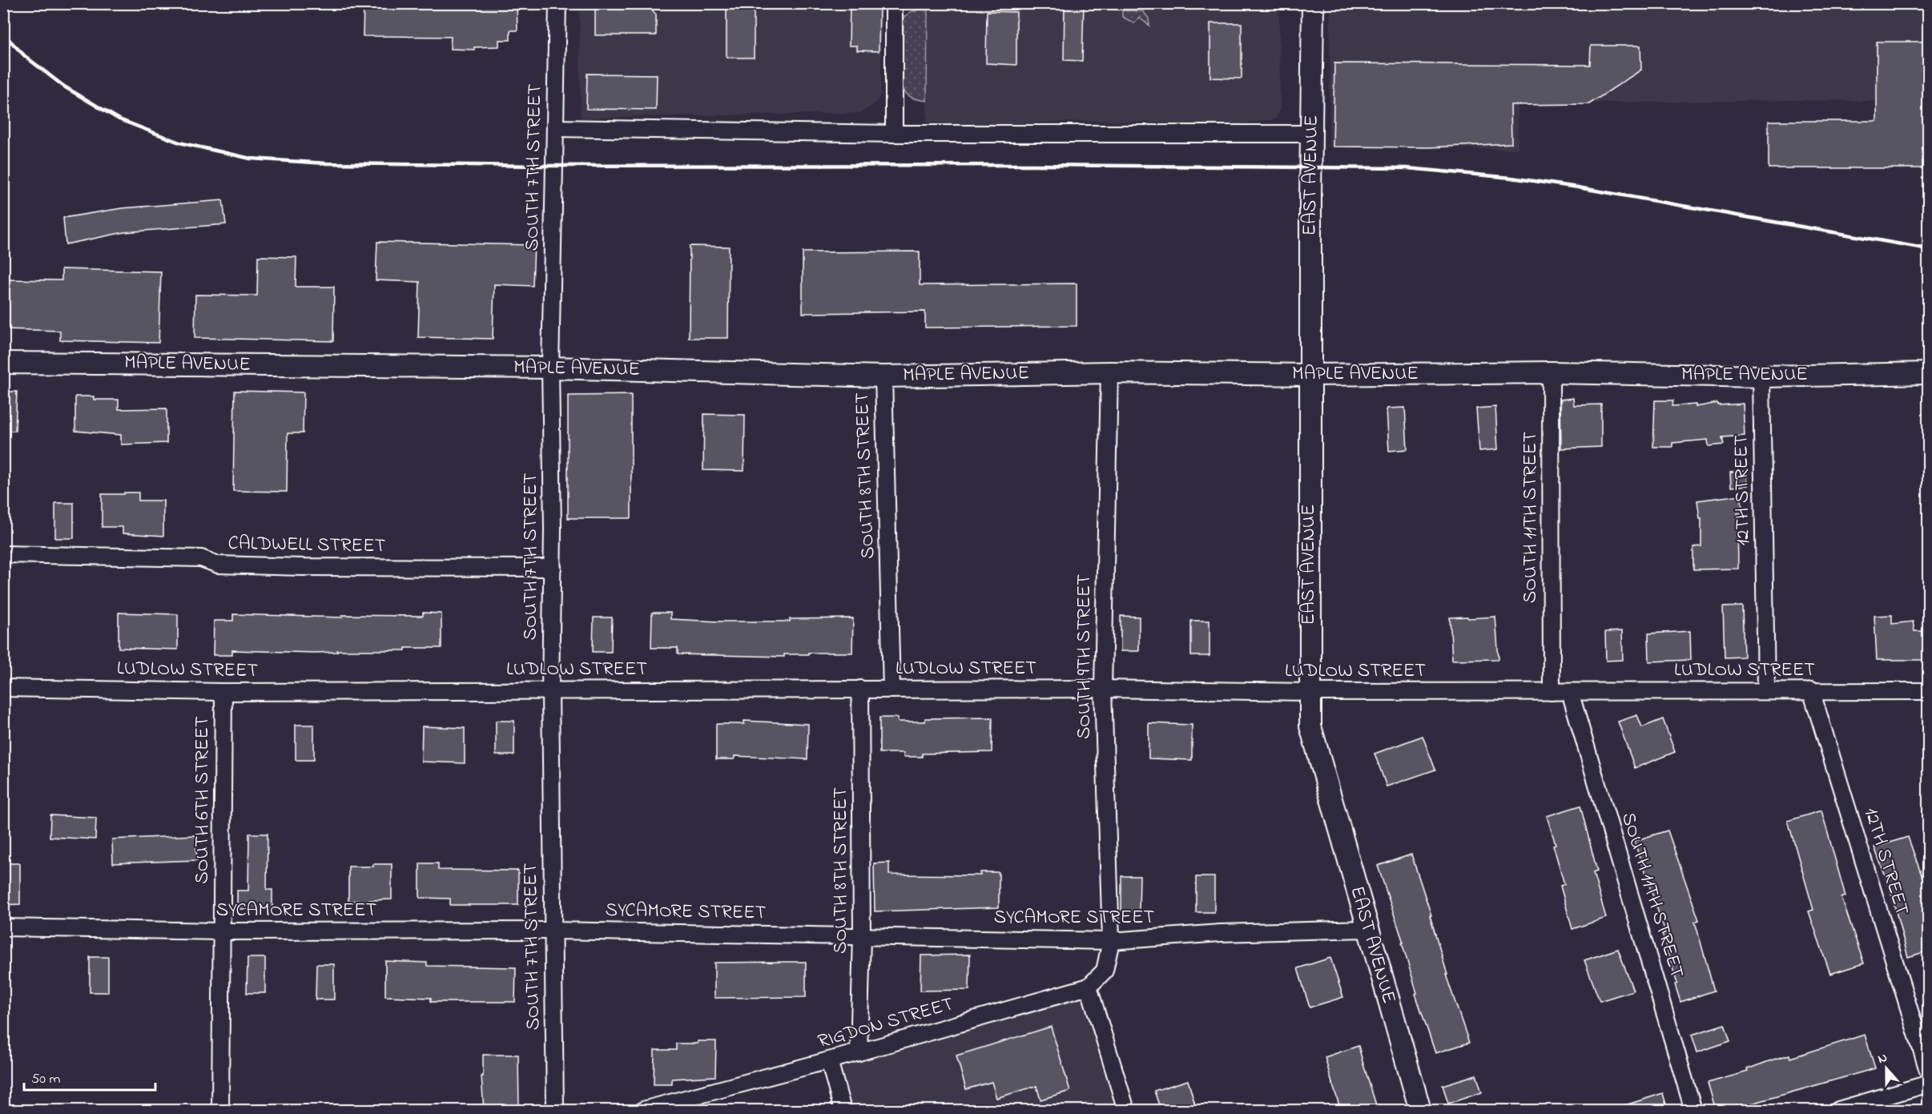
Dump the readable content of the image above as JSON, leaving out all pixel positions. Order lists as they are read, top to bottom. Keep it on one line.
{"streets":{"street":["SOUTH 7TH STREET","EAST AVENUE","MAPLE AVENUE","SOUTH 8TH STREET","12TH STREET","SOUTH 11TH STREET","CALDWELL STREET","SOUTH 9TH STREET","LUDLOW STREET","SOUTH 6TH STREET","SYCAMORE STREET","RIGDON STREET"]},"crossings":[["SOUTH 7TH STREET","MAPLE AVENUE"],["SOUTH 7TH STREET","CALDWELL STREET"],["SOUTH 7TH STREET","LUDLOW STREET"],["SOUTH 7TH STREET","SYCAMORE STREET"],["EAST AVENUE","MAPLE AVENUE"],["EAST AVENUE","LUDLOW STREET"],["EAST AVENUE","SYCAMORE STREET"],["MAPLE AVENUE","SOUTH 8TH STREET"],["MAPLE AVENUE","12TH STREET"],["MAPLE AVENUE","SOUTH 11TH STREET"],["MAPLE AVENUE","SOUTH 9TH STREET"],["SOUTH 8TH STREET","LUDLOW STREET"],["SOUTH 8TH STREET","SYCAMORE STREET"],["SOUTH 8TH STREET","RIGDON STREET"],["12TH STREET","LUDLOW STREET"],["SOUTH 11TH STREET","LUDLOW STREET"],["SOUTH 9TH STREET","LUDLOW STREET"],["SOUTH 9TH STREET","SYCAMORE STREET"],["LUDLOW STREET","SOUTH 6TH STREET"],["SOUTH 6TH STREET","SYCAMORE STREET"]],"scale_bar":"50 m","north":"top"}
